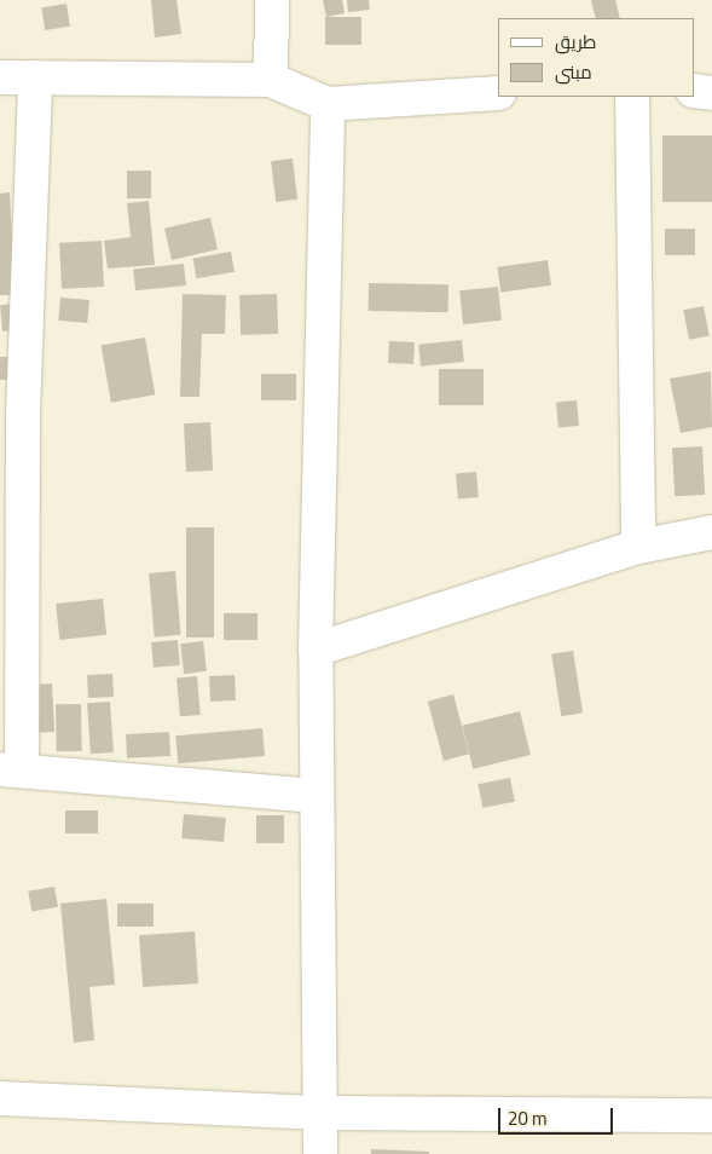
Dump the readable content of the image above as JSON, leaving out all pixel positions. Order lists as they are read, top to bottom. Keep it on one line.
{"legend":["طريق","مبنى"],"scale_bar":"20 m"}
